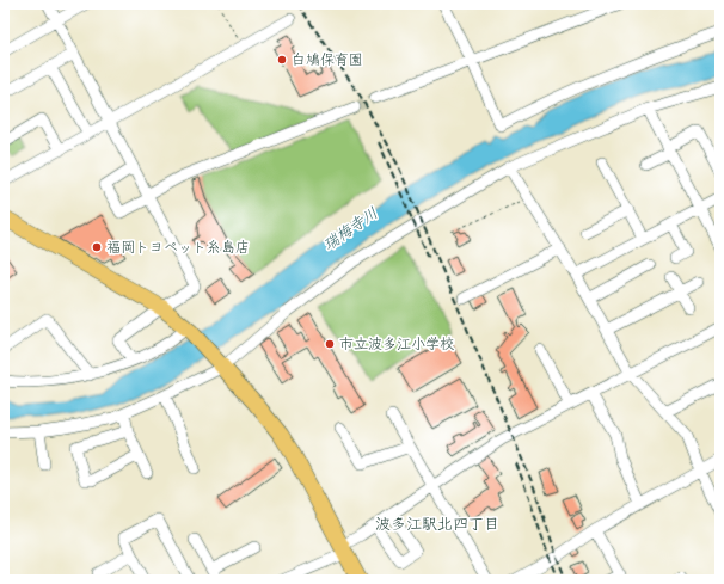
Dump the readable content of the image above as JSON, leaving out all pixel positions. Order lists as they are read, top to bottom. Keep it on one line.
{"districts":["波多江駅北四丁目"],"water":["瑞梅寺川"],"places":["白鳩保育園","福岡トヨペット糸島店","市立波多江小学校"]}
